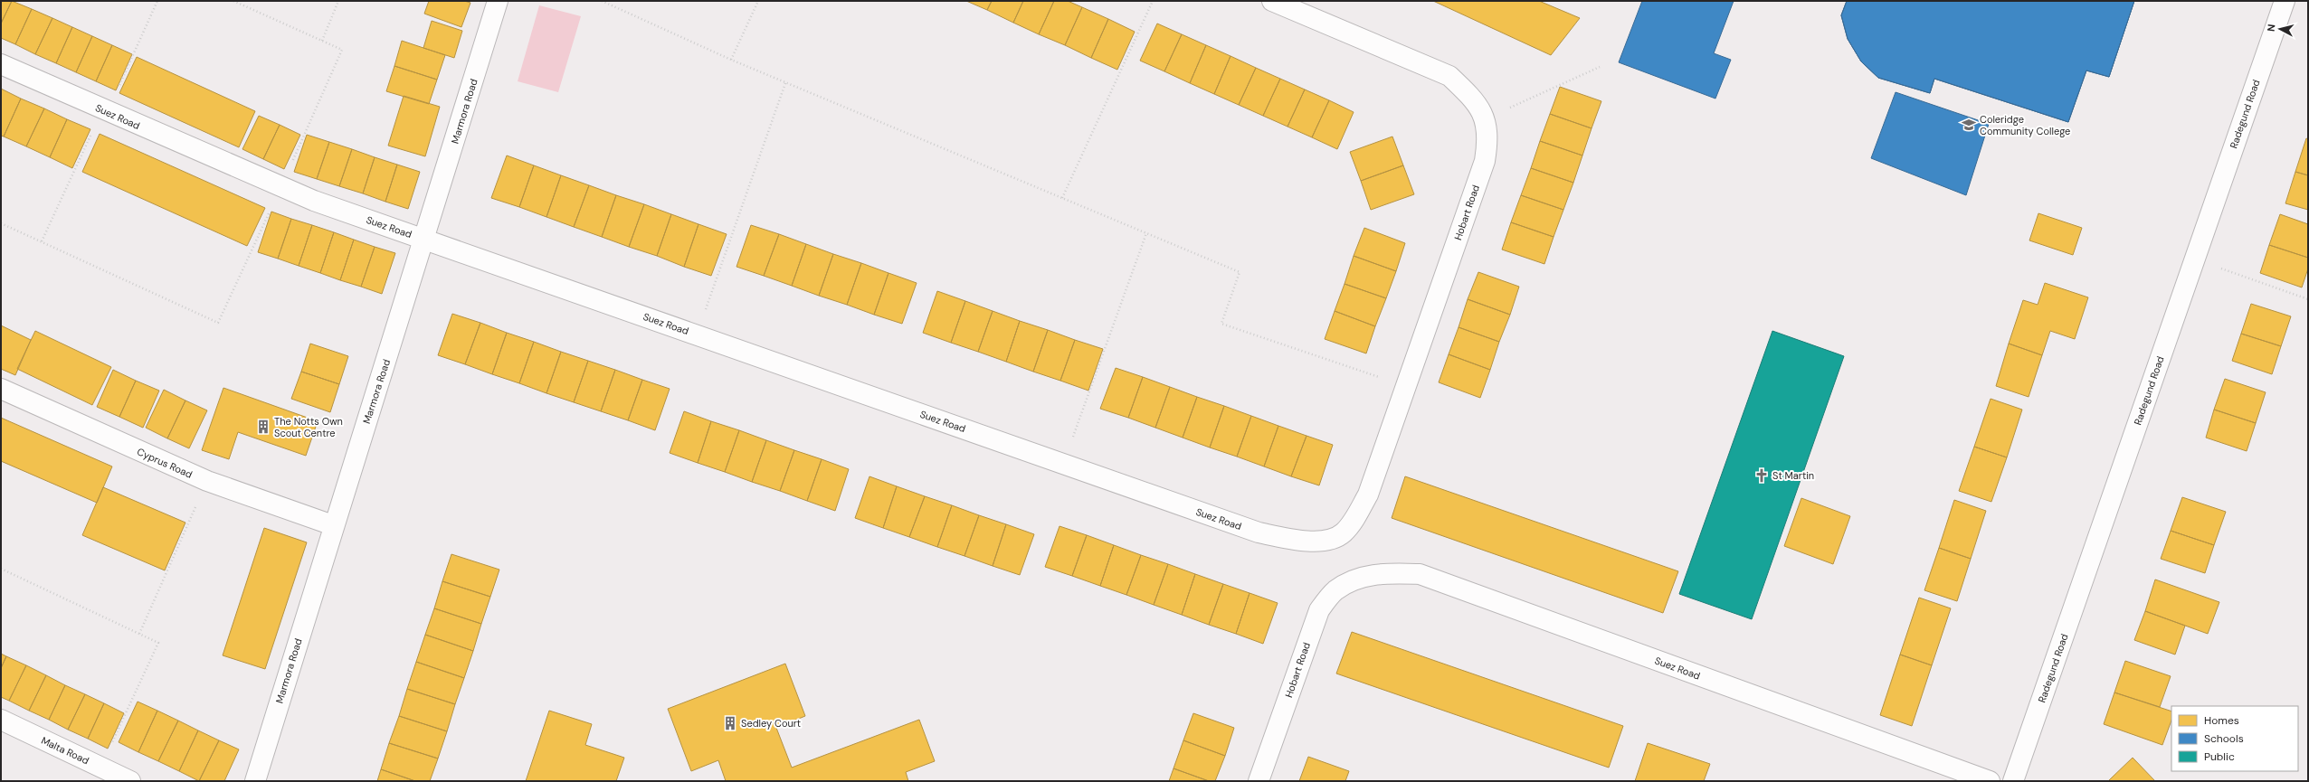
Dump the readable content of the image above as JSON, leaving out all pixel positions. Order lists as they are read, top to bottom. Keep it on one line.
{"streets":{"street":["Marmora Road","Radegund Road","Suez Road","Hobart Road","Cyprus Road","Malta Road"]},"crossings":[["Marmora Road","Suez Road"],["Marmora Road","Cyprus Road"],["Suez Road","Hobart Road"]],"places":{"school or university":["Coleridge Community College"],"building":["The Notts Own Scout Centre","Sedley Court"],"church":["St Martin"]},"legend":["Homes","Schools","Public"],"north":"left"}
